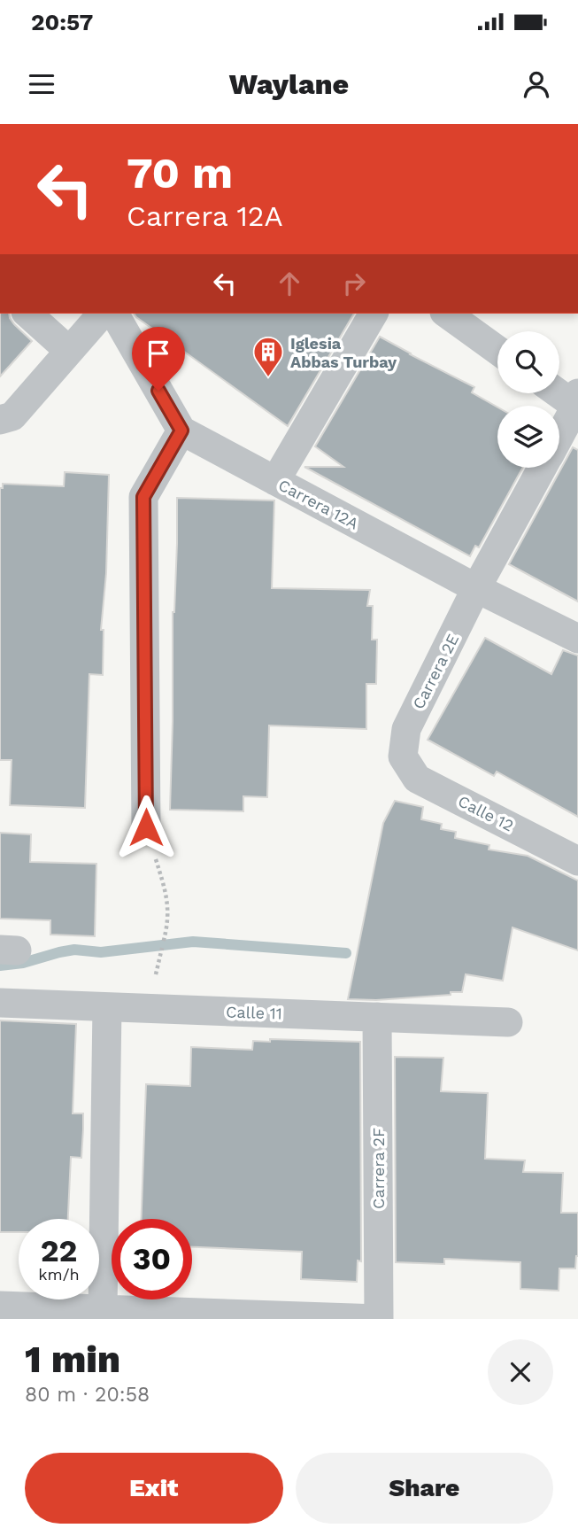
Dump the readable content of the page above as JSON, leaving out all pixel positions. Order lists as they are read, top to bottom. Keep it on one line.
{"streets":{"street":["Carrera 12A","Carrera 2E","Calle 12","Calle 11","Carrera 2F"]},"crossings":[["Carrera 12A","Carrera 2E"],["Carrera 2E","Calle 12"],["Calle 11","Carrera 2F"]],"places":{"building":["Iglesia Abbas Turbay"]},"page":{"status":"20:57","header":"Waylane","turn":["70 m","Carrera 12A"],"speed":"22 km/h","limit":"30","heading":["1 min","80 m · 20:58"],"buttons":["Exit","Share"]}}
